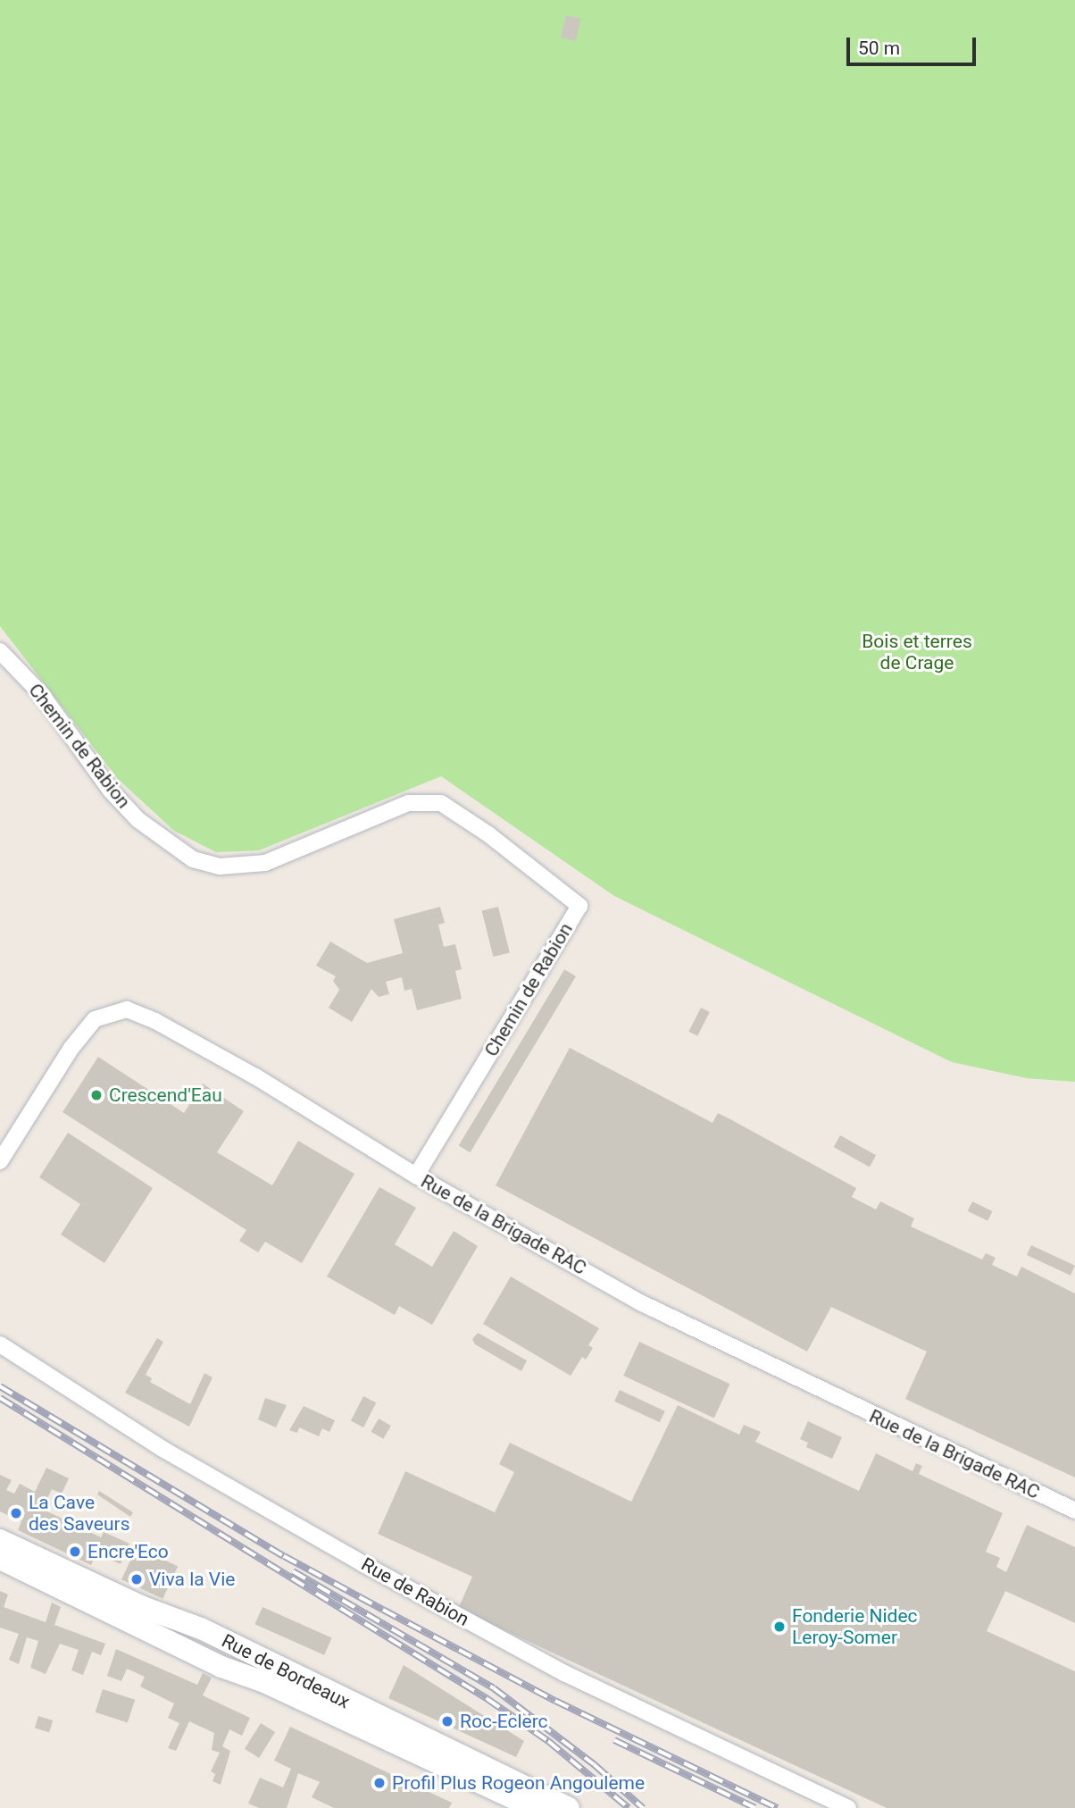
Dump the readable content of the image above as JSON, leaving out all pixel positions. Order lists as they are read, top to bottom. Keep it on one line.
{"streets":{"main road":["Rue de Bordeaux"],"street":["Chemin de Rabion","Rue de la Brigade RAC","Rue de Rabion"]},"crossings":[["Chemin de Rabion","Rue de la Brigade RAC"]],"parks":["Bois et terres de Crage"],"places":["Crescend'Eau","La Cave des Saveurs","Encre'Eco","Viva la Vie","Fonderie Nidec Leroy-Somer","Roc-Eclerc","Profil Plus Rogeon Angouleme"],"scale_bar":"50 m"}
